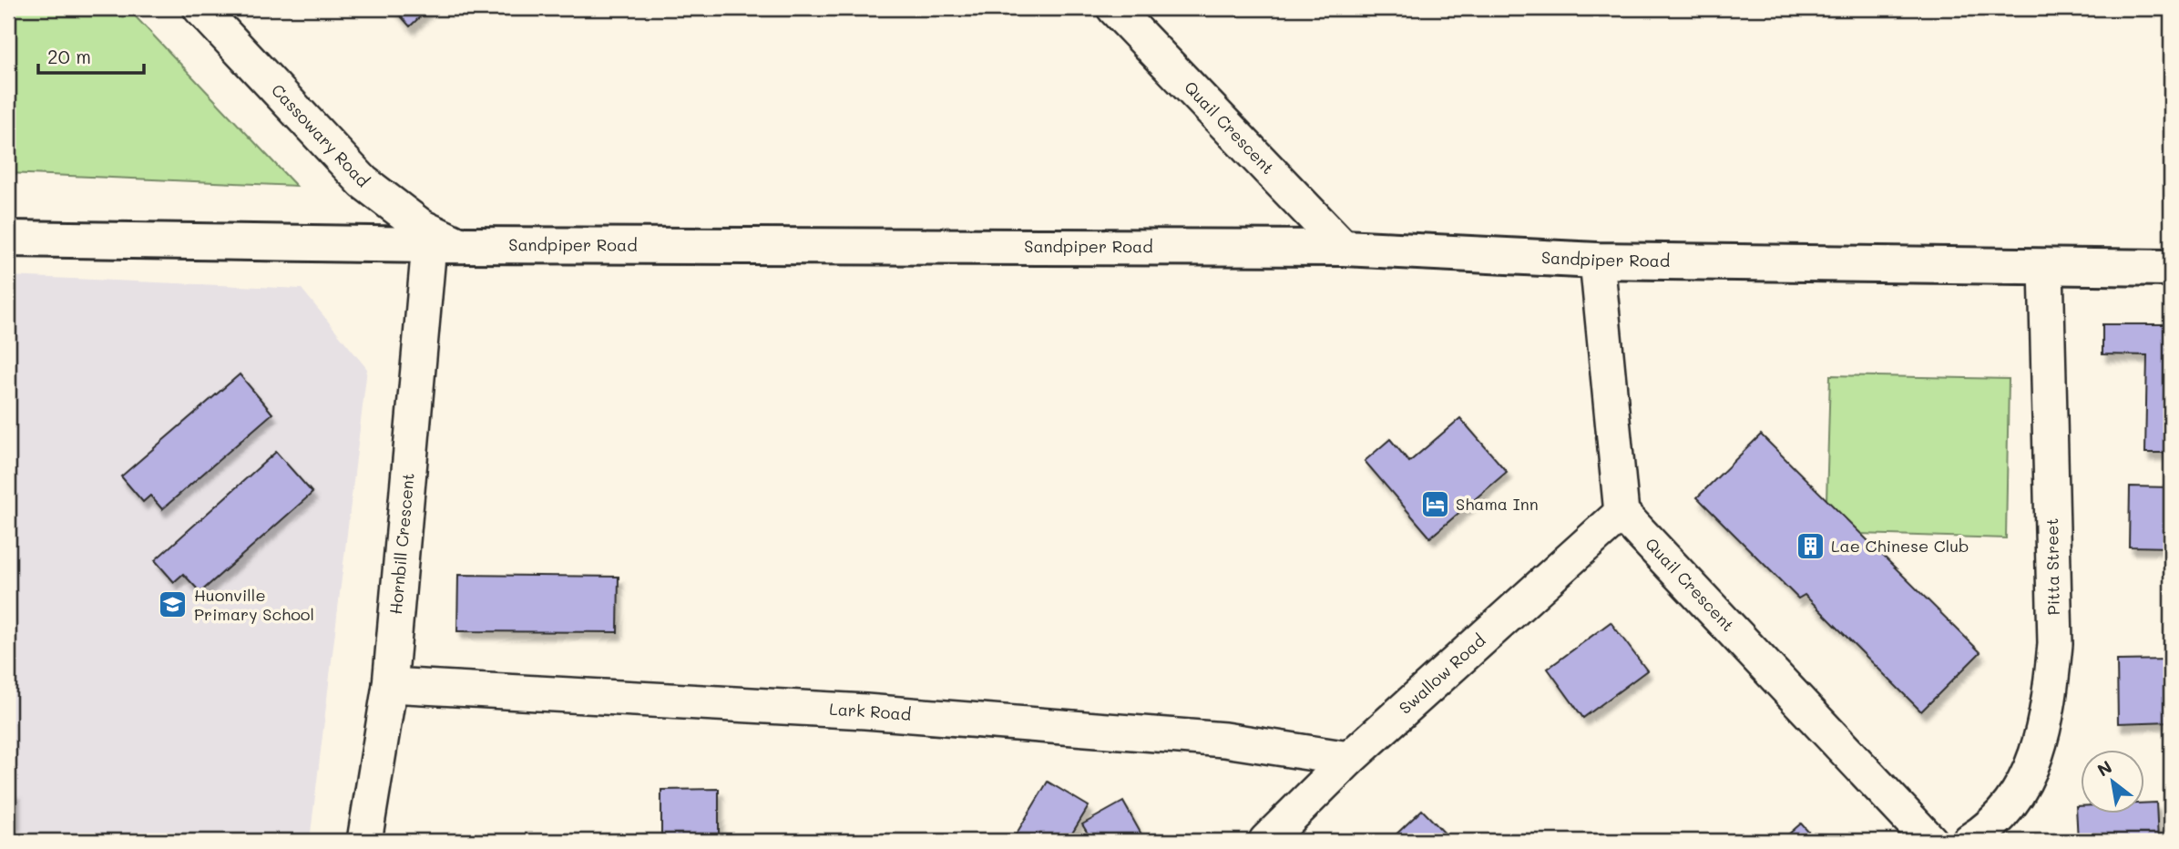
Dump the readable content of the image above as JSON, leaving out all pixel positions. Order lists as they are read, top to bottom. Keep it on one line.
{"streets":{"street":["Quail Crescent","Cassowary Road","Sandpiper Road","Hornbill Crescent","Pitta Street","Swallow Road","Lark Road"]},"crossings":[["Quail Crescent","Sandpiper Road"],["Quail Crescent","Swallow Road"],["Cassowary Road","Sandpiper Road"],["Cassowary Road","Hornbill Crescent"],["Sandpiper Road","Hornbill Crescent"],["Sandpiper Road","Pitta Street"],["Hornbill Crescent","Lark Road"],["Swallow Road","Lark Road"]],"places":{"hotel":["Shama Inn"],"building":["Lae Chinese Club"],"school or university":["Huonville Primary School"]},"scale_bar":"20 m","north":"top left"}
